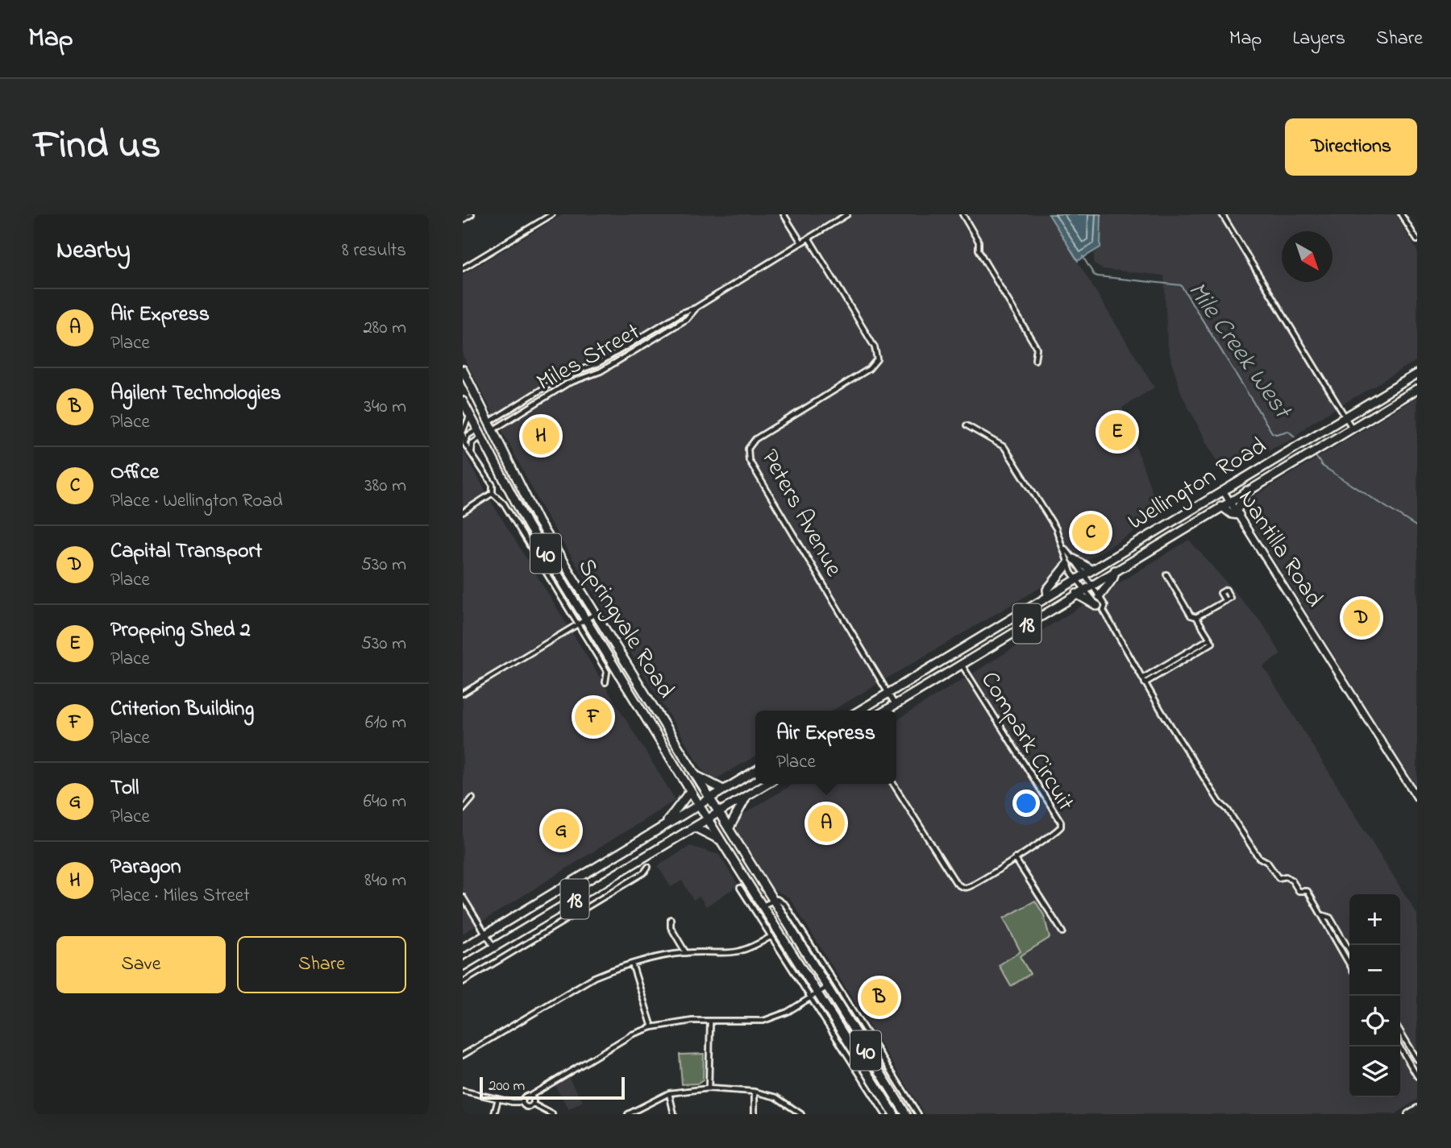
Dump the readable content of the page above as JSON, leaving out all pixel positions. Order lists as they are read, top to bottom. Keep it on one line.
{"streets":{"highway":["Wellington Road","40","18","Springvale Road"],"street":["Miles Street","Peters Avenue","Nantilla Road","Compark Circuit"]},"crossings":[["Miles Street","Peters Avenue"],["Miles Street","Springvale Road"],["Wellington Road","Peters Avenue"],["Wellington Road","Nantilla Road"],["Wellington Road","Compark Circuit"],["18","Springvale Road"]],"water":["Mile Creek West"],"scale_bar":"200 m","north":"bottom right","page":{"header":"Map","nav":["Map","Layers","Share"],"title":"Find us","buttons":["Directions",["Save","Share"]],"heading":["Nearby","8 results"],"list":[{"mark":"A","name":"Air Express","note":"Place","value":"280 m"},{"mark":"B","name":"Agilent Technologies","note":"Place","value":"340 m"},{"mark":"C","name":"Office","note":"Place · Wellington Road","value":"380 m"},{"mark":"D","name":"Capital Transport","note":"Place","value":"530 m"},{"mark":"E","name":"Propping Shed 2","note":"Place","value":"530 m"},{"mark":"F","name":"Criterion Building","note":"Place","value":"610 m"},{"mark":"G","name":"Toll","note":"Place","value":"640 m"},{"mark":"H","name":"Paragon","note":"Place · Miles Street","value":"840 m"}],"pins":["E","H","C","D","F","A","G","B"],"popup":["Air Express","Place"],"map_buttons":["+","−"],"scale":"200 m"}}
